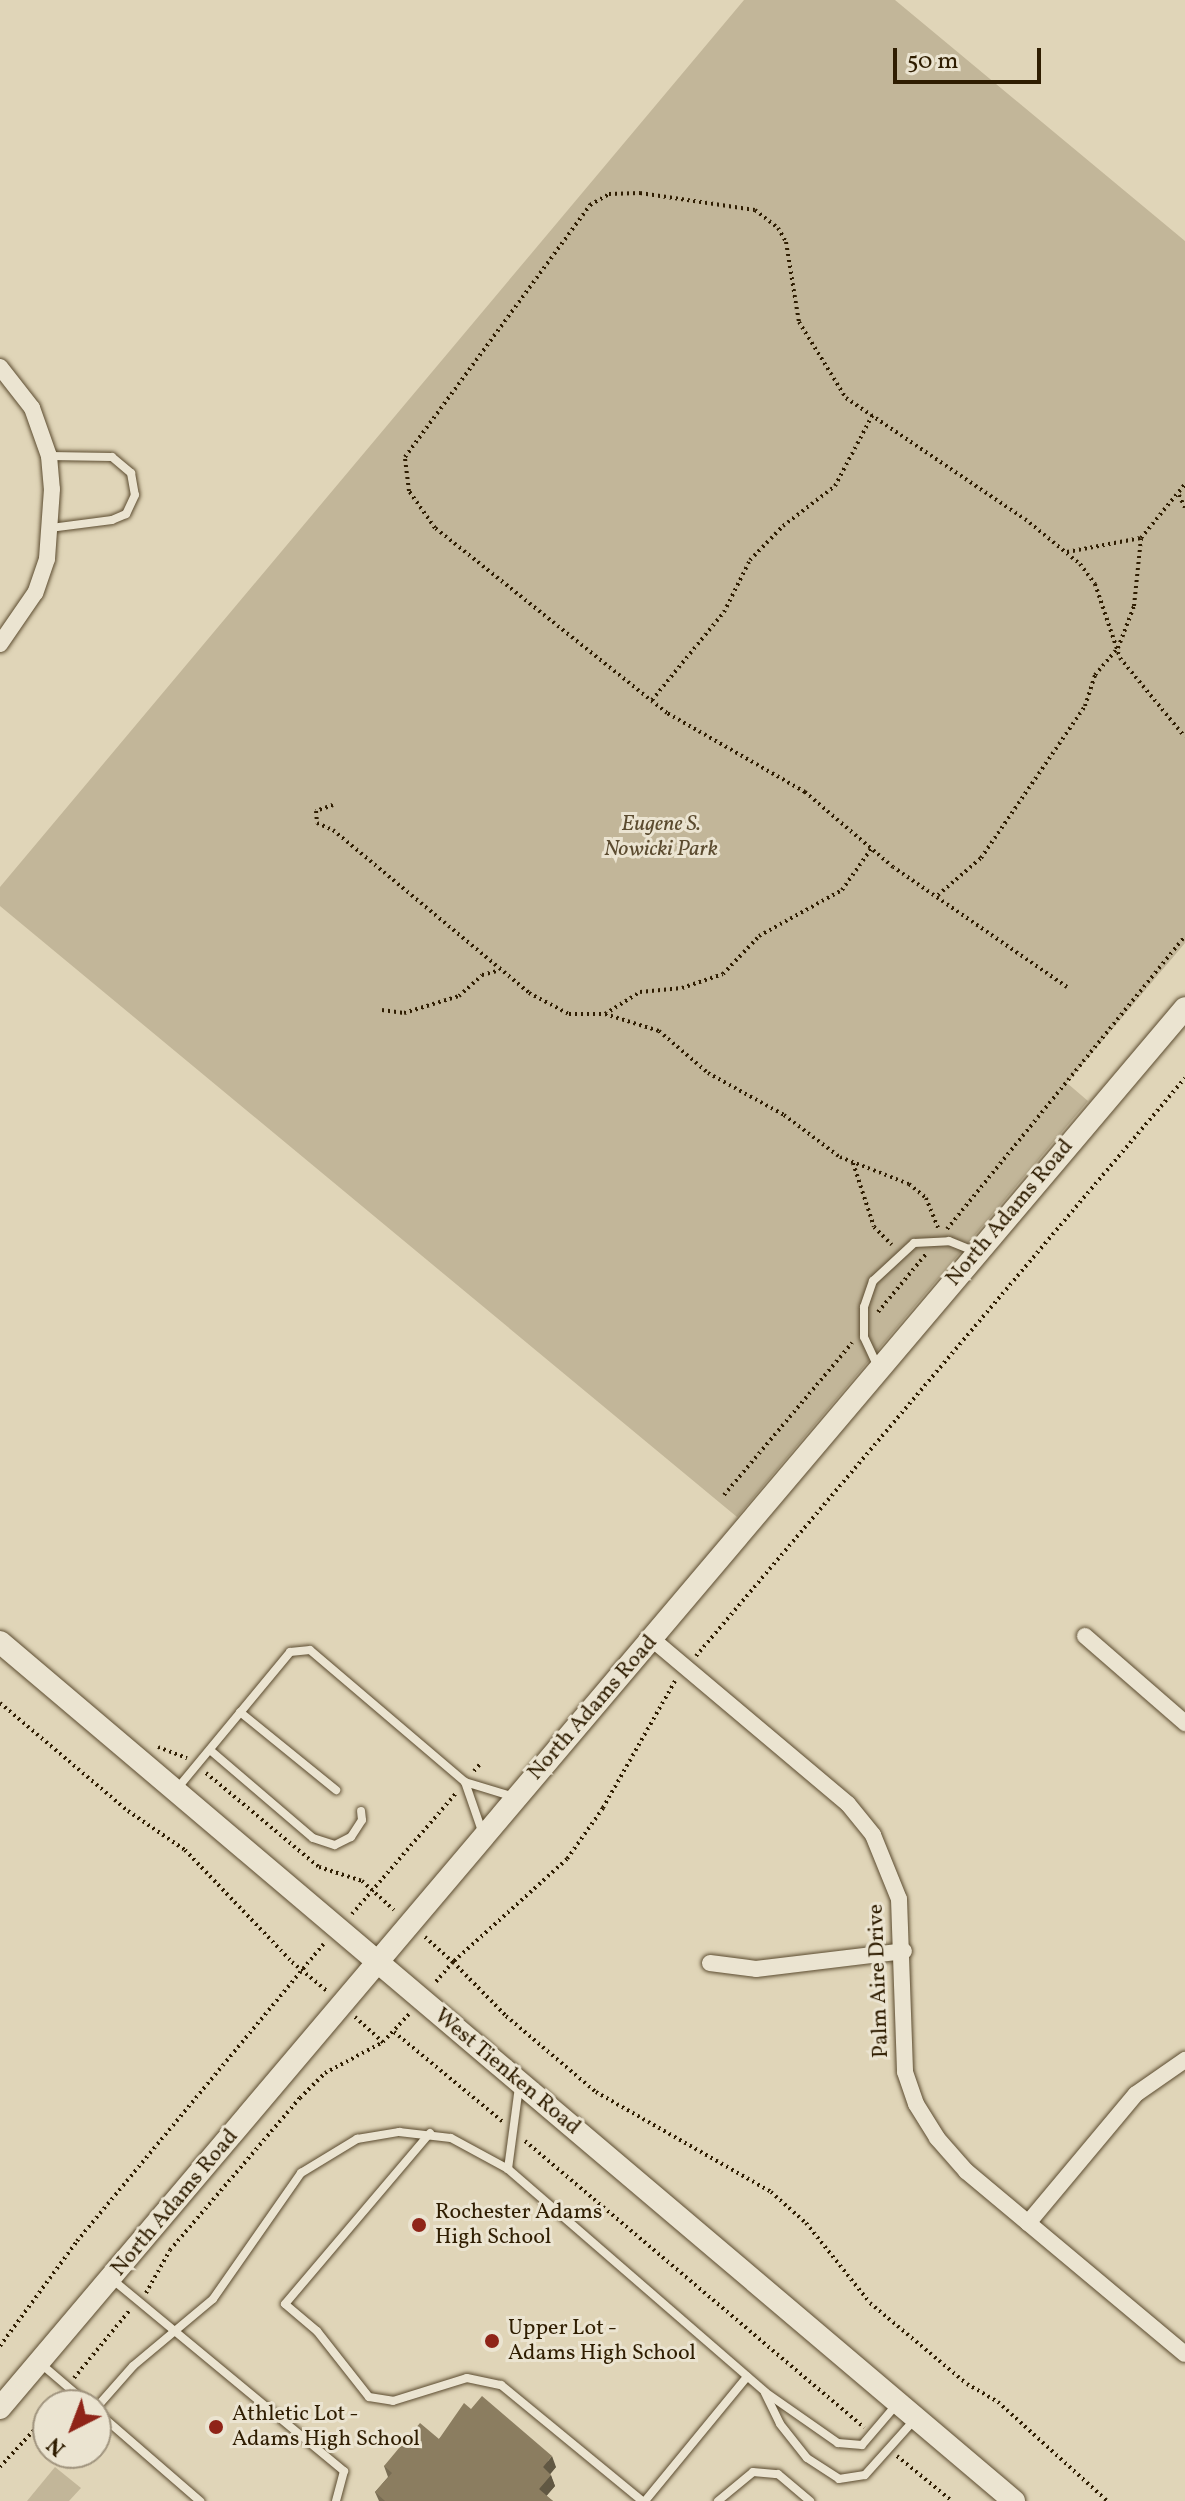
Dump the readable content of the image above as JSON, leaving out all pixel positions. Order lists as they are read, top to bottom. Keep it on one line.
{"streets":{"street":["North Adams Road","Palm Aire Drive","West Tienken Road"]},"crossings":[["North Adams Road","Palm Aire Drive"],["North Adams Road","West Tienken Road"]],"parks":["Eugene S. Nowicki Park"],"places":["Rochester Adams High School","Upper Lot - Adams High School","Athletic Lot - Adams High School"],"scale_bar":"50 m","north":"bottom left"}
